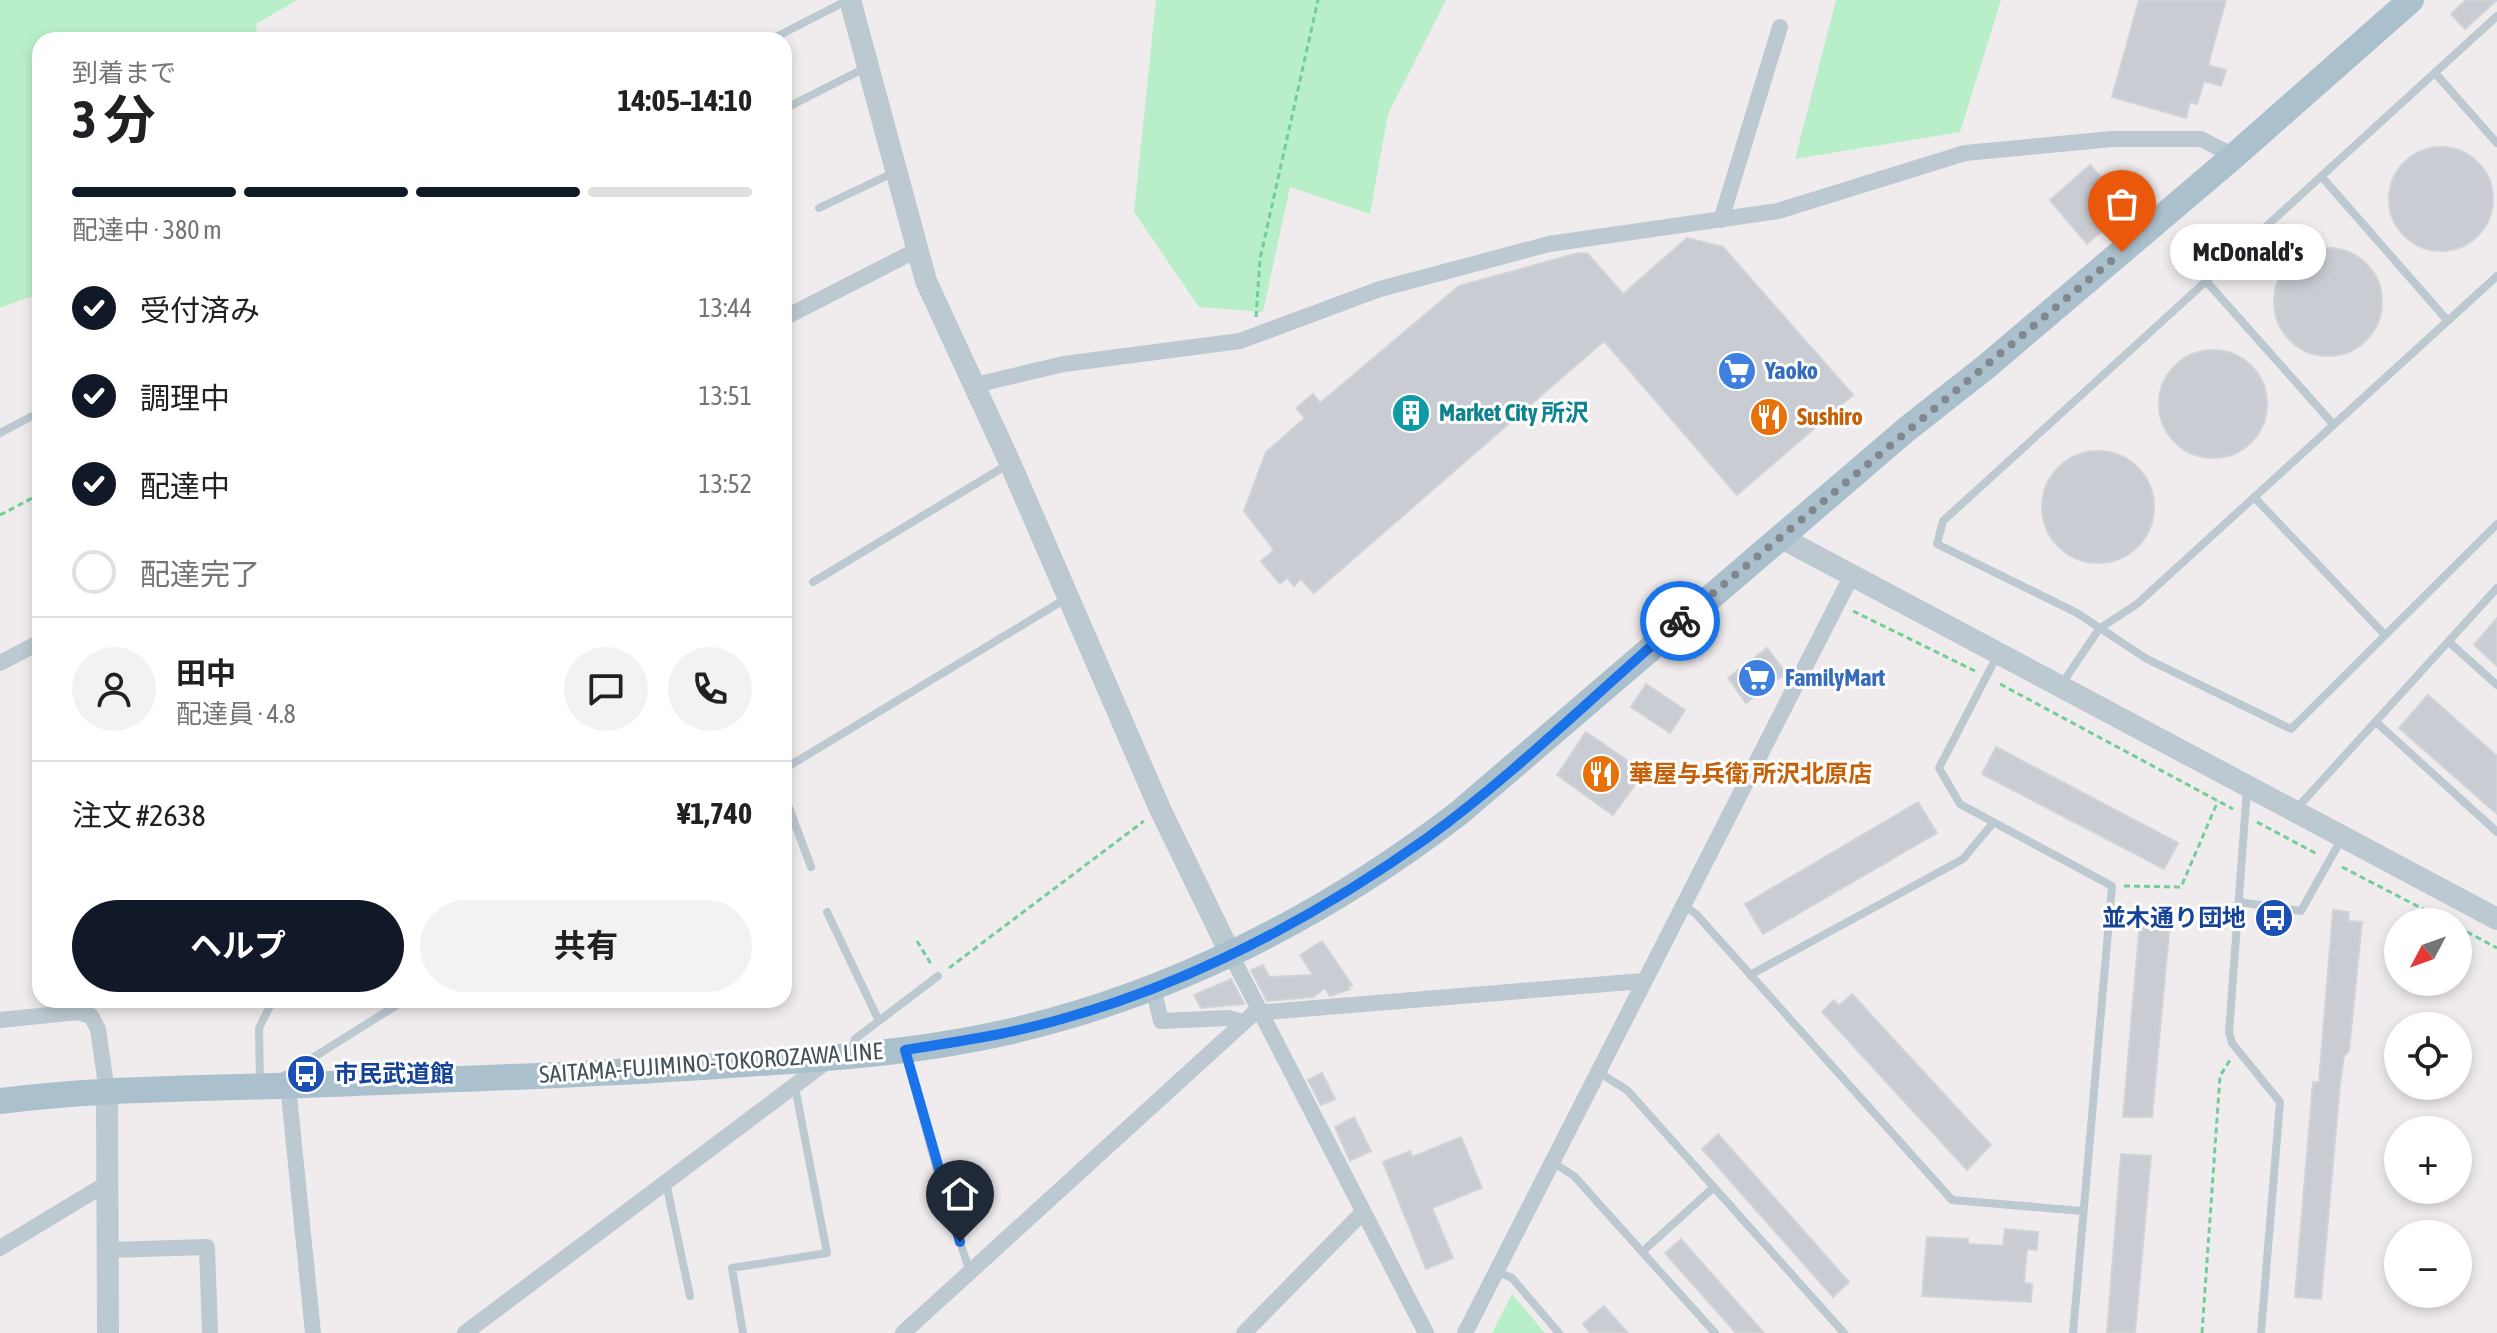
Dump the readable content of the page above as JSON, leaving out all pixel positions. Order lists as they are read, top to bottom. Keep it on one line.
{"streets":{"main road":["SAITAMA-FUJIMINO-TOKOROZAWA LINE"]},"places":{"other":["McDonald's"],"supermarket":["Yaoko","FamilyMart"],"building":["Market City 所沢"],"restaurant":["Sushiro","華屋与兵衛 所沢北原店"],"bus stop":["並木通り団地","市民武道館"]},"north":"bottom left","page":{"heading":["3 分","到着まで","14:05–14:10"],"panel":["田中","配達員 · 4.8","注文 #2638","¥1,740"],"bar":"配達中 · 380 m","bubble":"McDonald's","list":[["受付済み","13:44"],["調理中","13:51"],["配達中","13:52"],"配達完了"],"buttons":["ヘルプ","共有"],"map_buttons":["+","−"]}}
